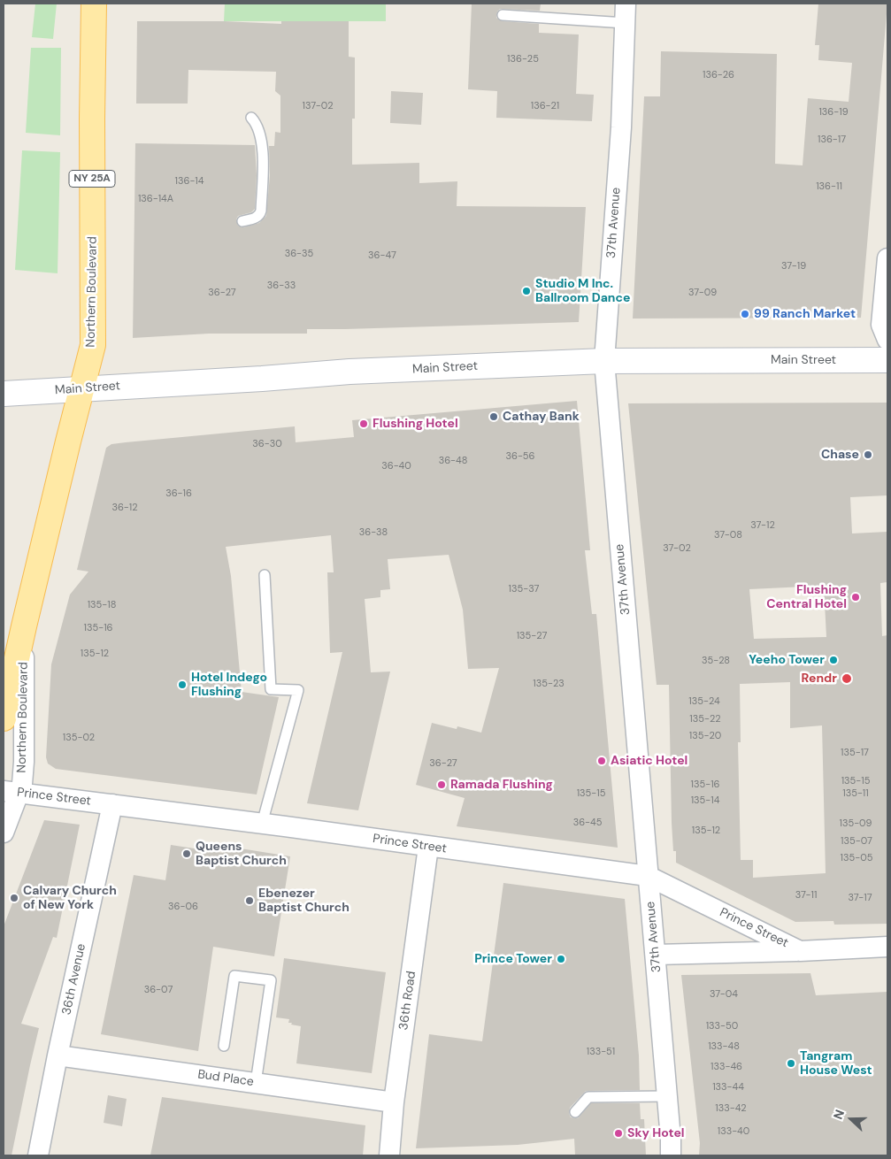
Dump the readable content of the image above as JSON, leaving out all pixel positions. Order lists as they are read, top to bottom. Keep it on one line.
{"streets":{"main road":["NY 25A","Northern Boulevard","Main Street"],"street":["37th Avenue","Prince Street","36th Avenue","36th Road","Bud Place"]},"crossings":[["37th Avenue","Main Street"],["37th Avenue","Prince Street"],["Northern Boulevard","Main Street"],["Northern Boulevard","Prince Street"],["Prince Street","36th Avenue"],["Prince Street","36th Road"],["36th Avenue","Bud Place"],["36th Road","Bud Place"]],"places":["Studio M Inc. Ballroom Dance","99 Ranch Market","Cathay Bank","Flushing Hotel","Chase","Flushing Central Hotel","Yeeho Tower","Rendr","Hotel Indego Flushing","Asiatic Hotel","Ramada Flushing","Queens Baptist Church","Calvary Church of New York","Ebenezer Baptist Church","Prince Tower","Tangram House West","Sky Hotel"],"house_numbers":["136-25","136-26","137-02","136-21","136-19","136-17","136-14","136-11","136-14A","36-35","36-47","37-19","36-33","36-27","37-09","36-30","36-56","36-48","36-40","36-16","36-12","37-12","36-38","37-08","37-02","135-37","135-18","135-16","135-27","135-12","35-28","135-23","135-24","135-22","135-20","135-02","135-17","36-27","135-15","135-16","135-15","135-11","135-14","36-45","135-09","135-12","135-07","135-05","37-11","37-17","36-06","36-07","37-04","133-50","133-48","133-51","133-46","133-44","133-42","133-40"],"north":"left"}
